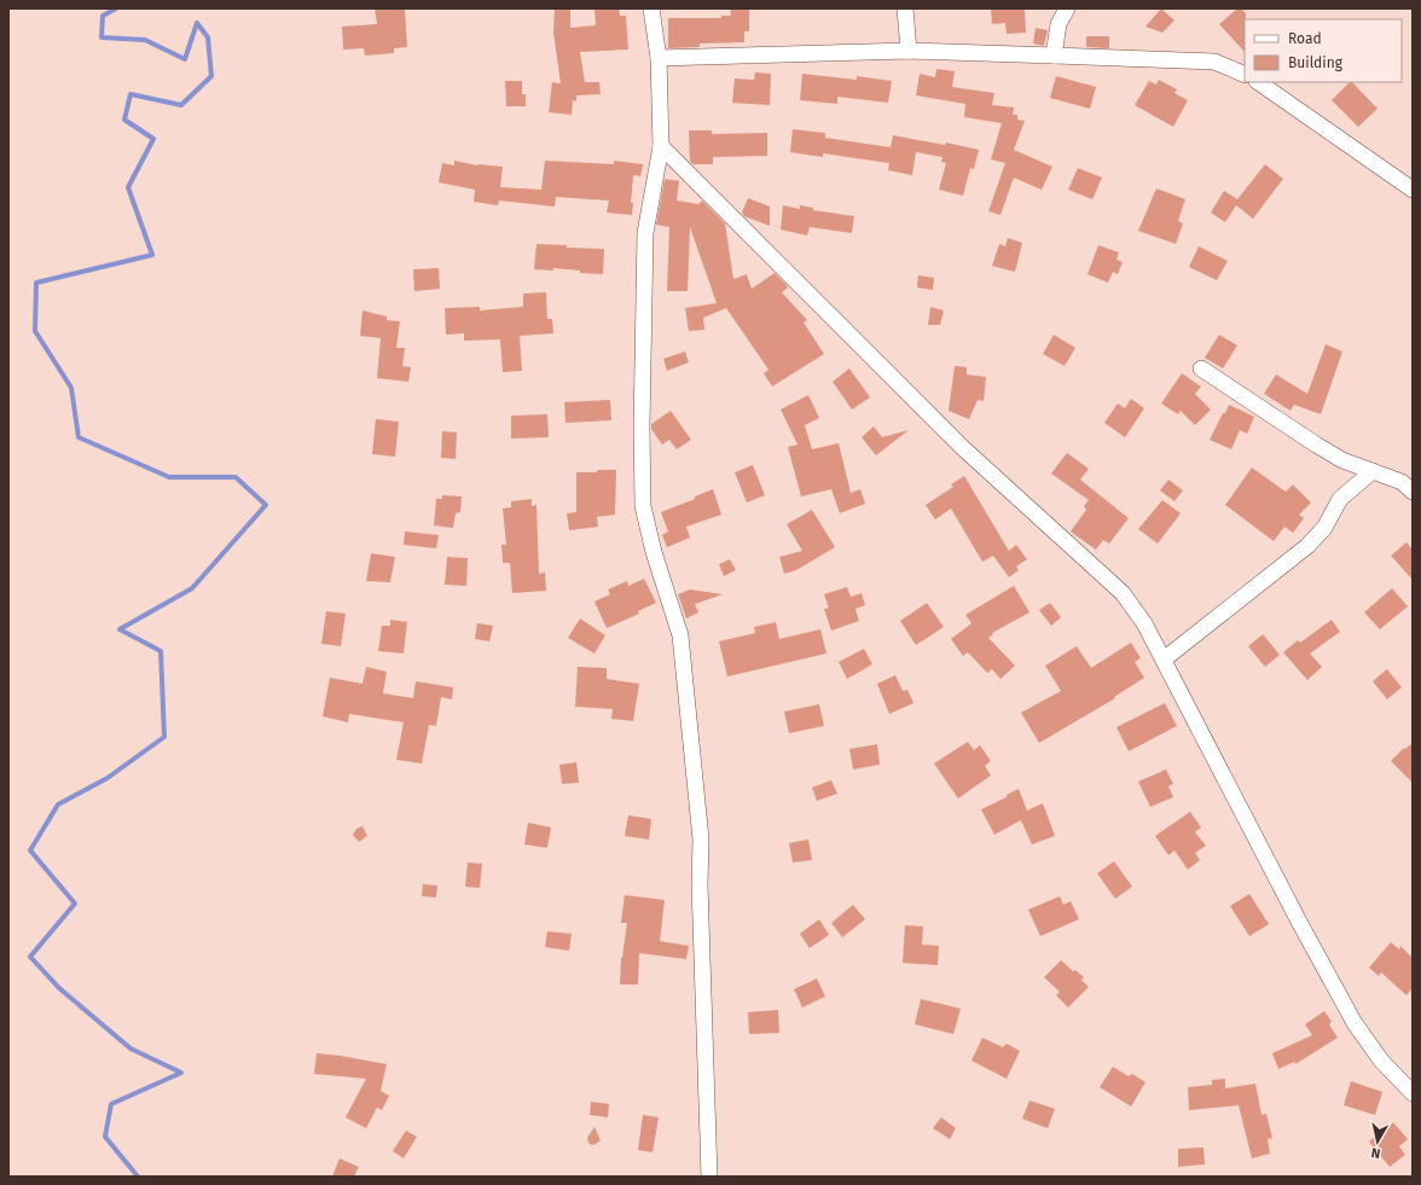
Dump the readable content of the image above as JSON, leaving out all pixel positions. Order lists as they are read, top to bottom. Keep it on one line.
{"legend":["Road","Building"],"north":"bottom"}
